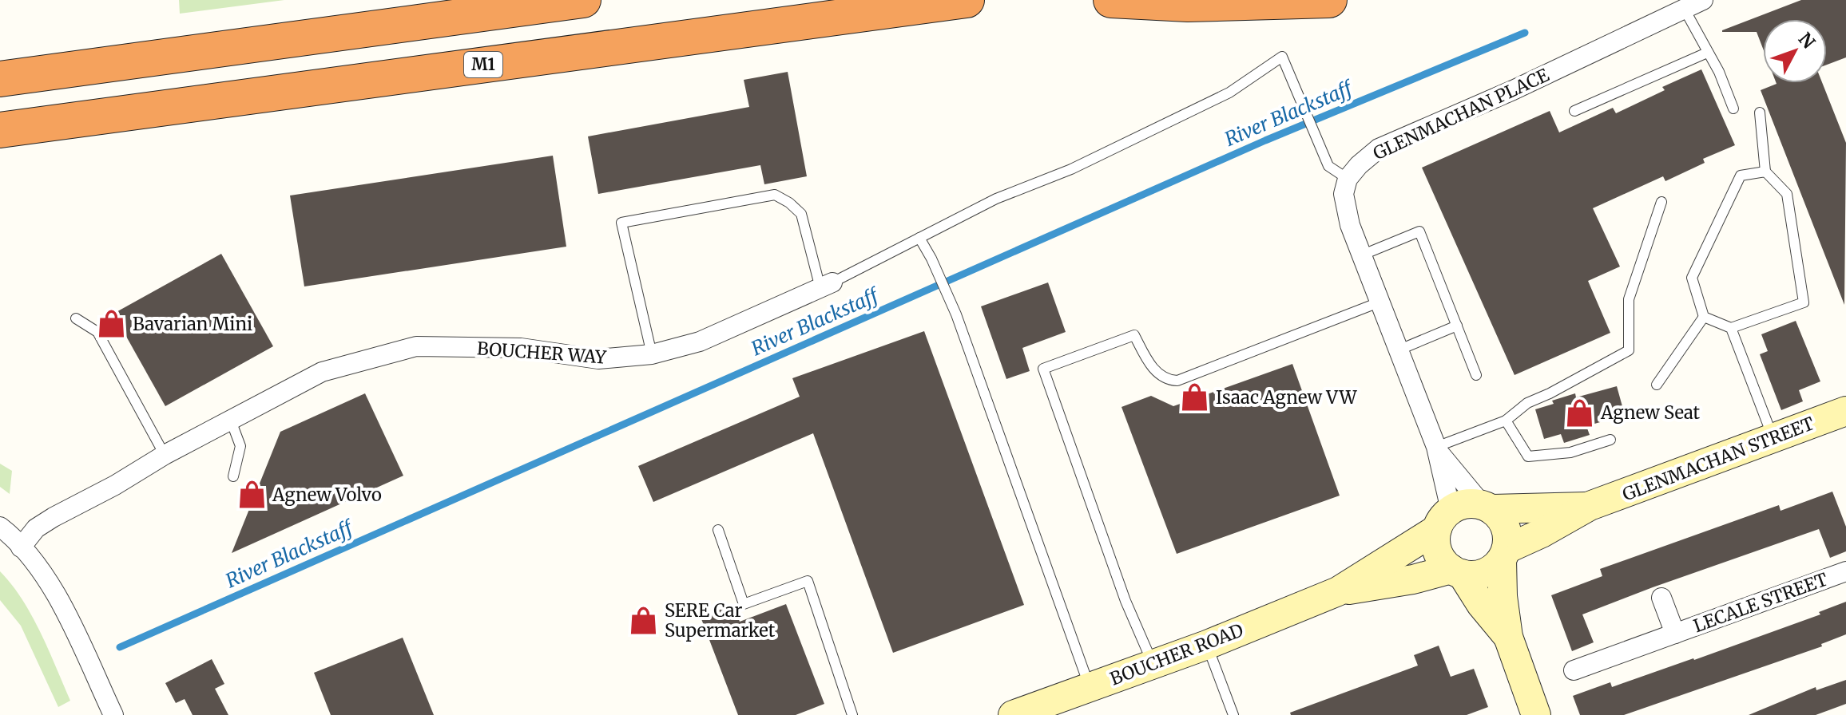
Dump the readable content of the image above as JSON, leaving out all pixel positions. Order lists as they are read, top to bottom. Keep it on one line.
{"streets":{"highway":["M1"],"street":["GLENMACHAN PLACE","BOUCHER WAY","GLENMACHAN STREET","LECALE STREET","BOUCHER ROAD"]},"crossings":[["GLENMACHAN STREET","BOUCHER ROAD"]],"water":["River Blackstaff"],"places":{"shop":["Bavarian Mini","Isaac Agnew VW","Agnew Seat","Agnew Volvo","SERE Car Supermarket"]},"north":"top right"}
